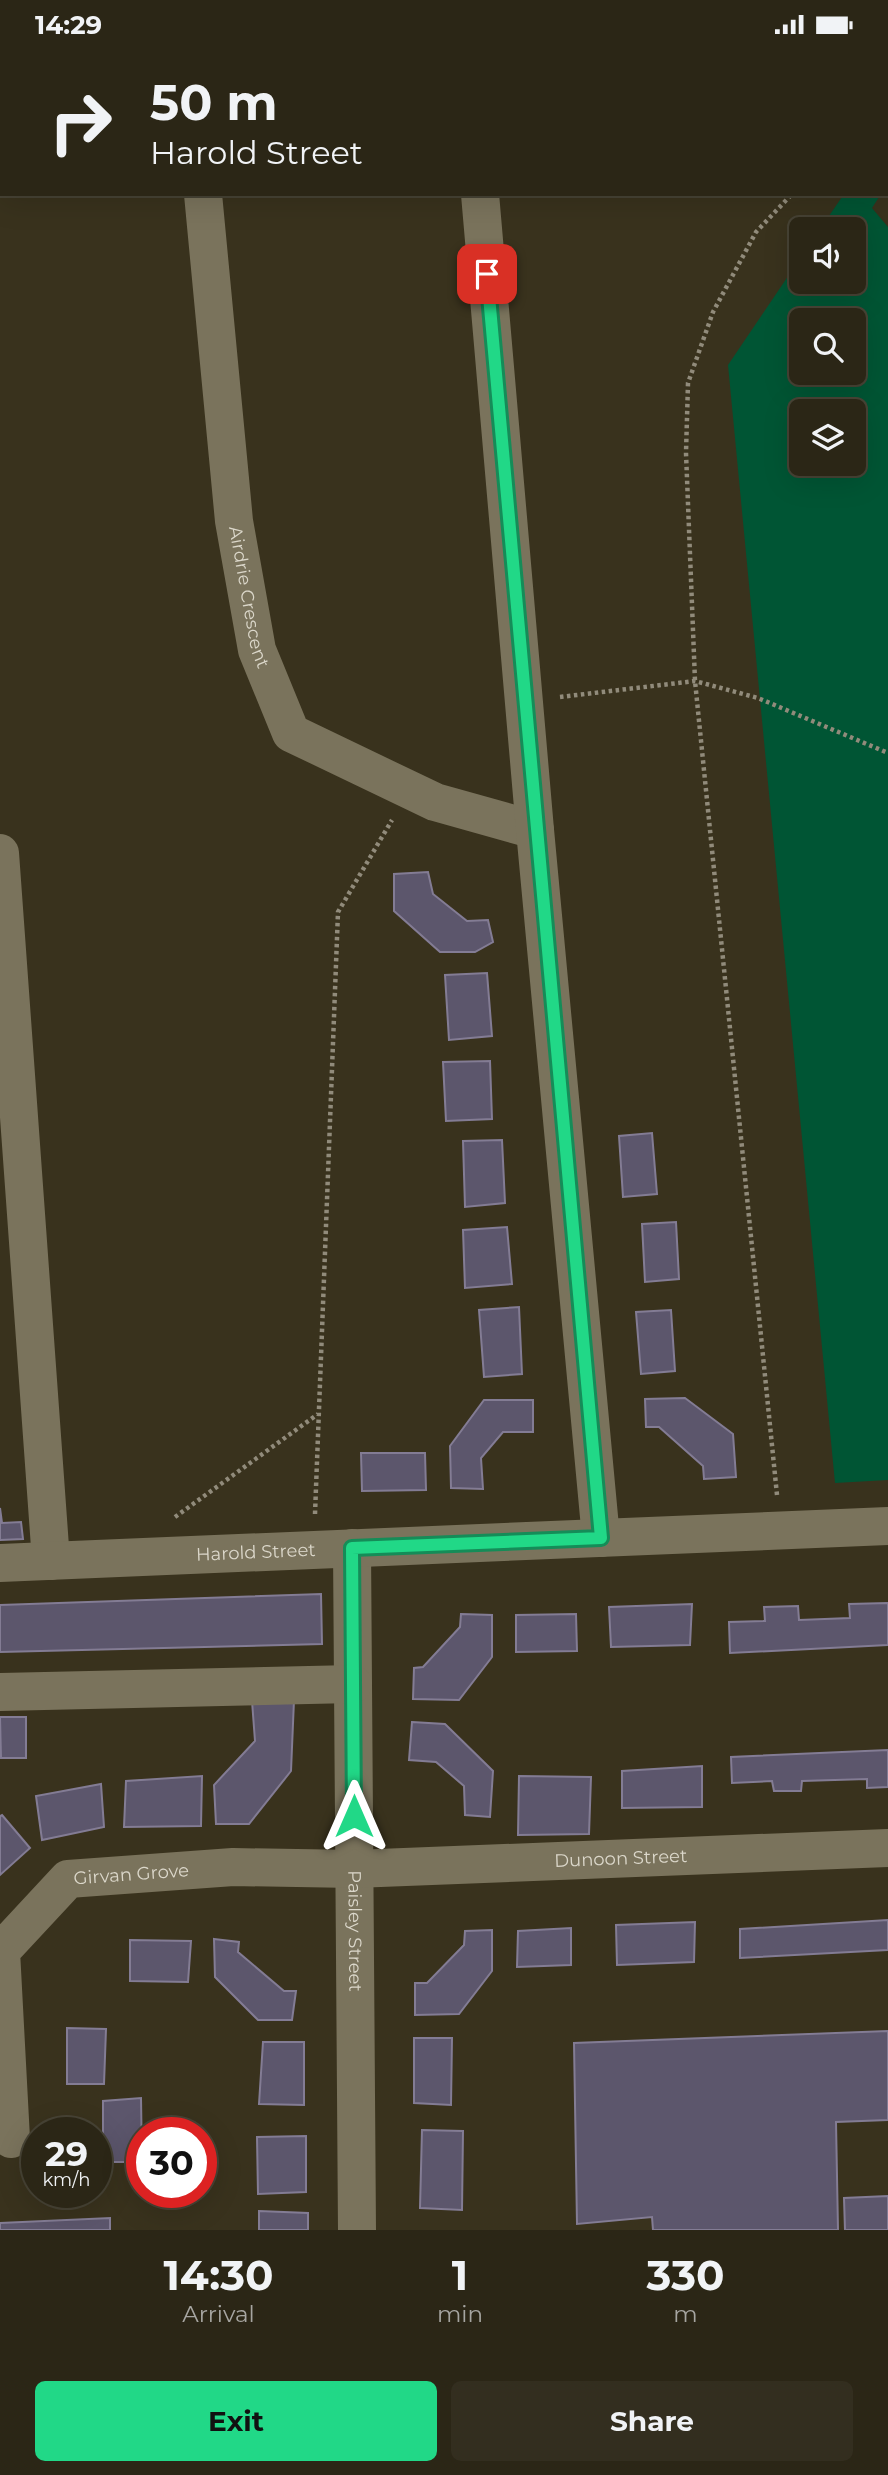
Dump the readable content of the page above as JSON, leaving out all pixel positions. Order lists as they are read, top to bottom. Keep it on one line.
{"streets":{"street":["Airdrie Crescent","Harold Street","Dunoon Street","Girvan Grove","Paisley Street"]},"crossings":[["Harold Street","Paisley Street"],["Dunoon Street","Girvan Grove"],["Dunoon Street","Paisley Street"],["Girvan Grove","Paisley Street"]],"page":{"status":"14:29","turn":["50 m","Harold Street"],"speed":"29 km/h","limit":"30","eta":["14:30","Arrival","1","min","330","m"],"buttons":["Exit","Share"]}}
